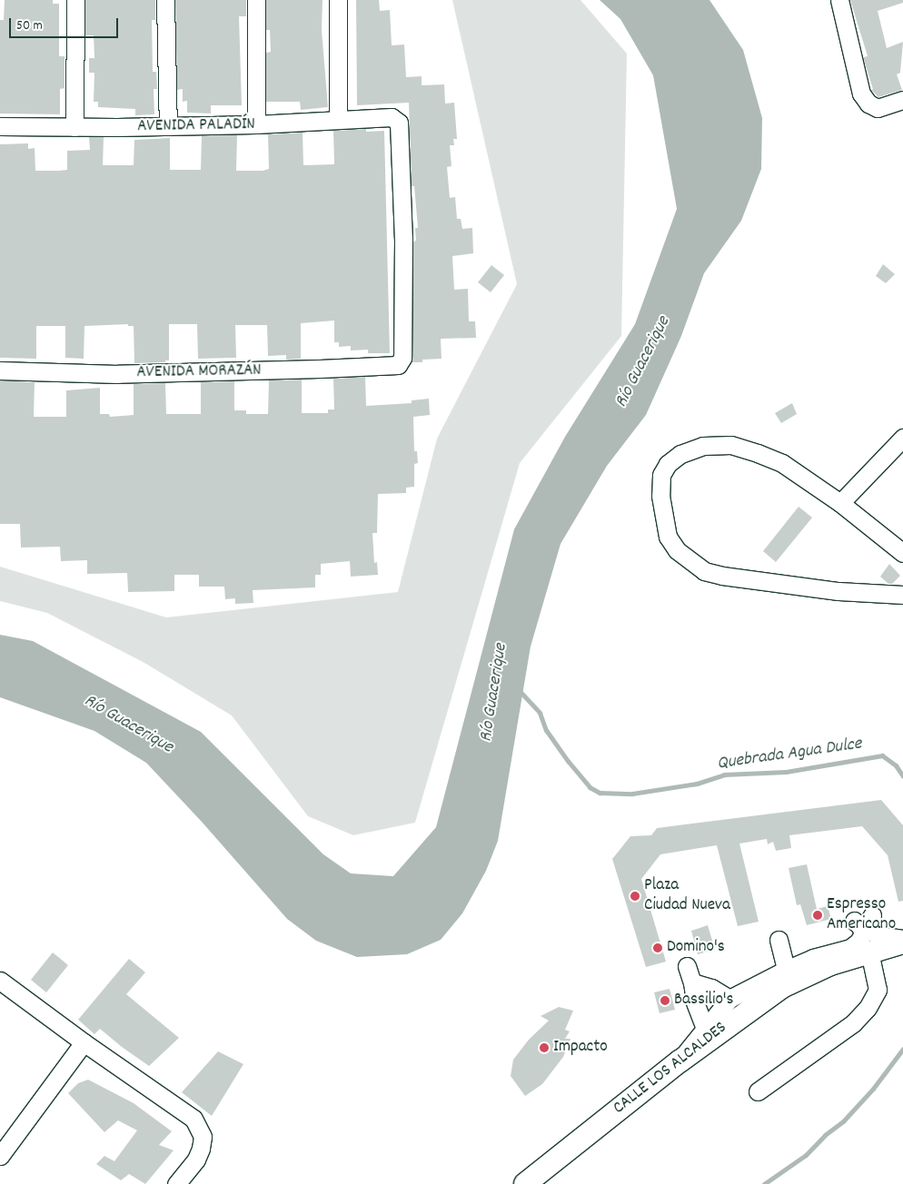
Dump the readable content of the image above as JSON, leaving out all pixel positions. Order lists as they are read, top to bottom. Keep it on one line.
{"streets":{"main road":["CALLE LOS ALCALDES"],"street":["AVENIDA PALADÍN","AVENIDA MORAZÁN"]},"crossings":[["AVENIDA PALADÍN","AVENIDA MORAZÁN"]],"water":["Río Guacerique","Quebrada Agua Dulce"],"places":["Plaza Ciudad Nueva","Espresso Americano","Domino's","Bassilio's","Impacto"],"scale_bar":"50 m"}
